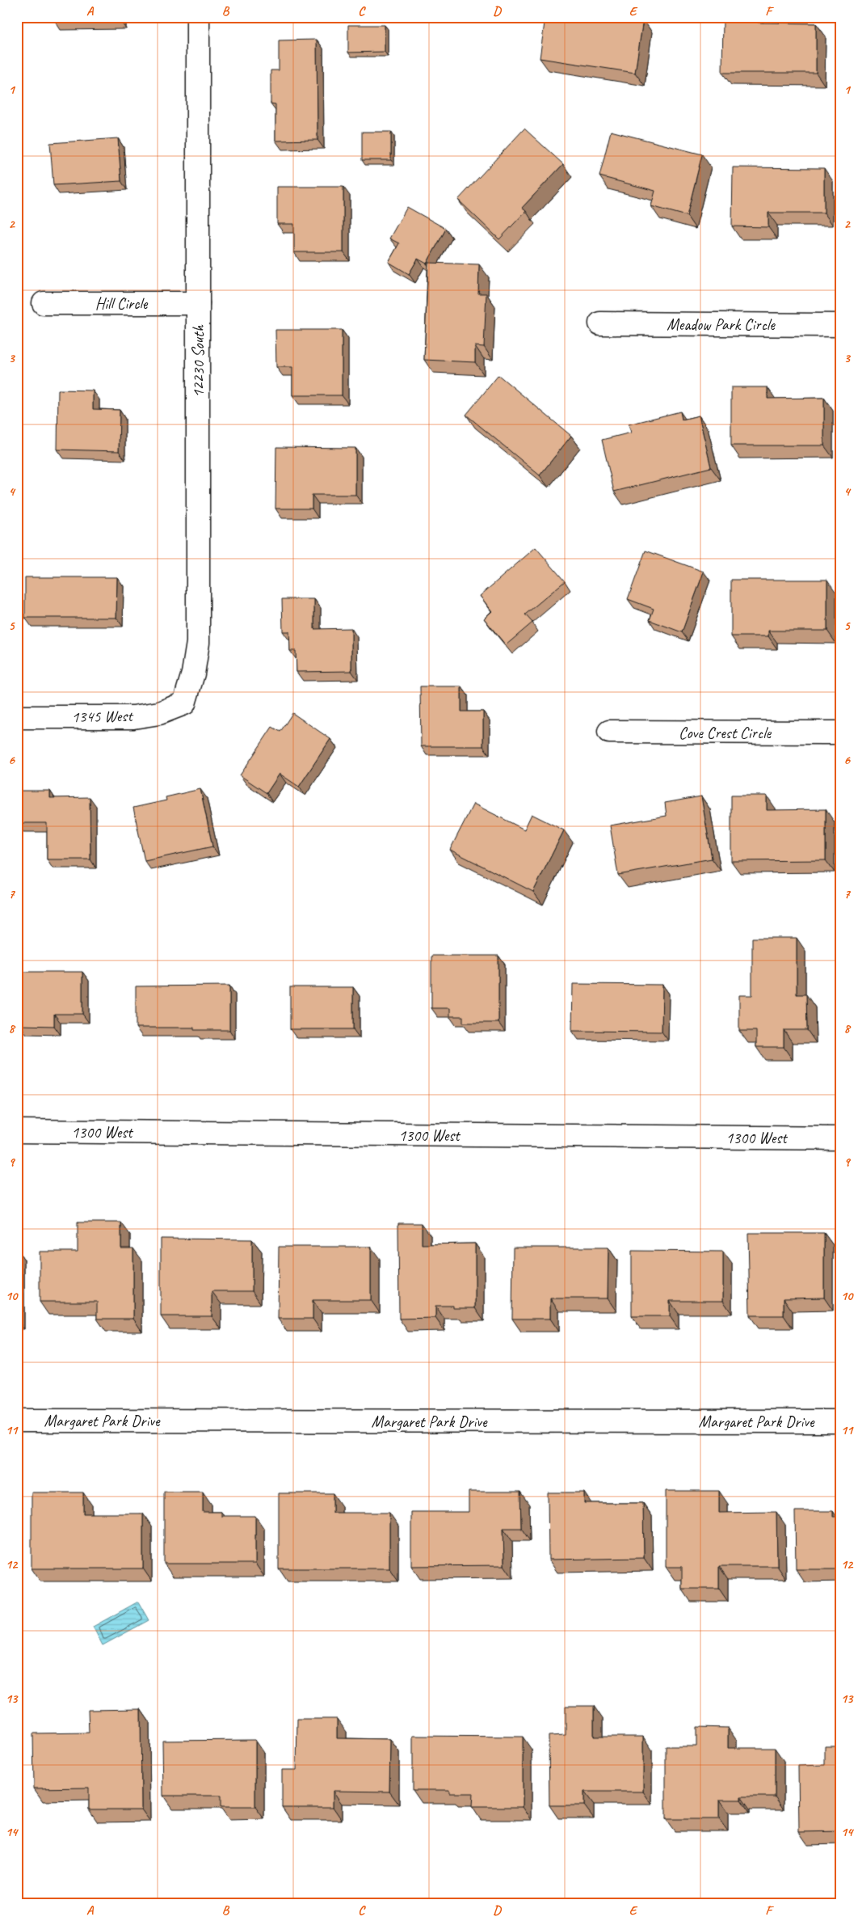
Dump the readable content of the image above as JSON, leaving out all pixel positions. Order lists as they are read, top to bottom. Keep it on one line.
{"streets":{"street":["Hill Circle","Meadow Park Circle","12230 South","1345 West","Cove Crest Circle","1300 West","Margaret Park Drive"]},"crossings":[["Hill Circle","12230 South"],["12230 South","1345 West"]],"grid":{"columns":["A","B","C","D","E","F"],"rows":["1","2","3","4","5","6","7","8","9","10","11","12","13","14"]}}
